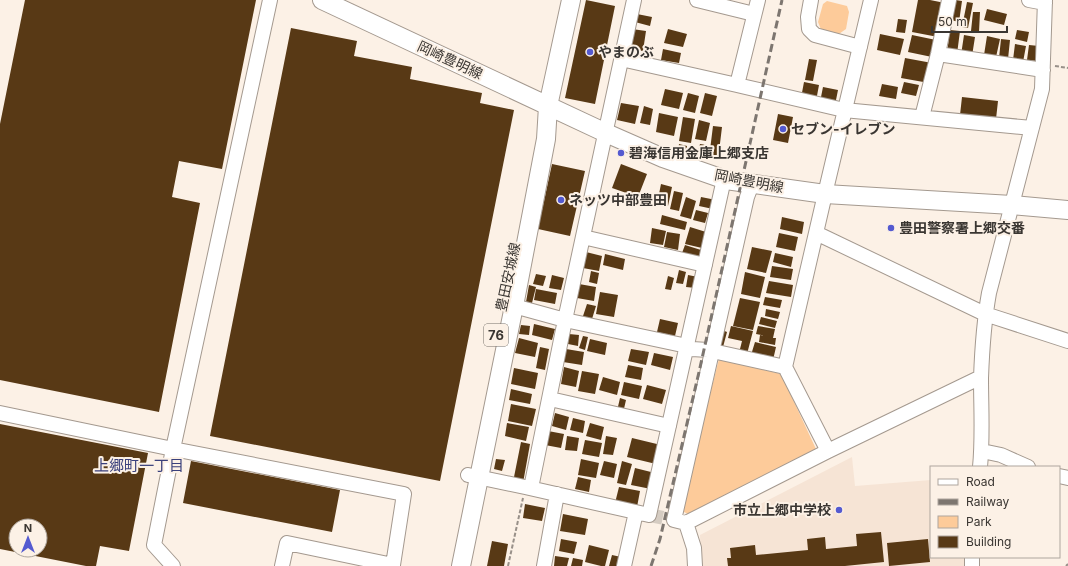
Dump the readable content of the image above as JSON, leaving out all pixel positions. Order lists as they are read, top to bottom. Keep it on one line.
{"streets":{"main road":["岡崎豊明線","豊田安城線","76"]},"crossings":[["岡崎豊明線","豊田安城線"]],"districts":["上郷町一丁目"],"places":["やまのぶ","セブン-イレブン","碧海信用金庫上郷支店","ネッツ中部豊田","豊田警察署上郷交番","市立上郷中学校"],"legend":["Road","Railway","Park","Building"],"scale_bar":"50 m","north":"top"}
